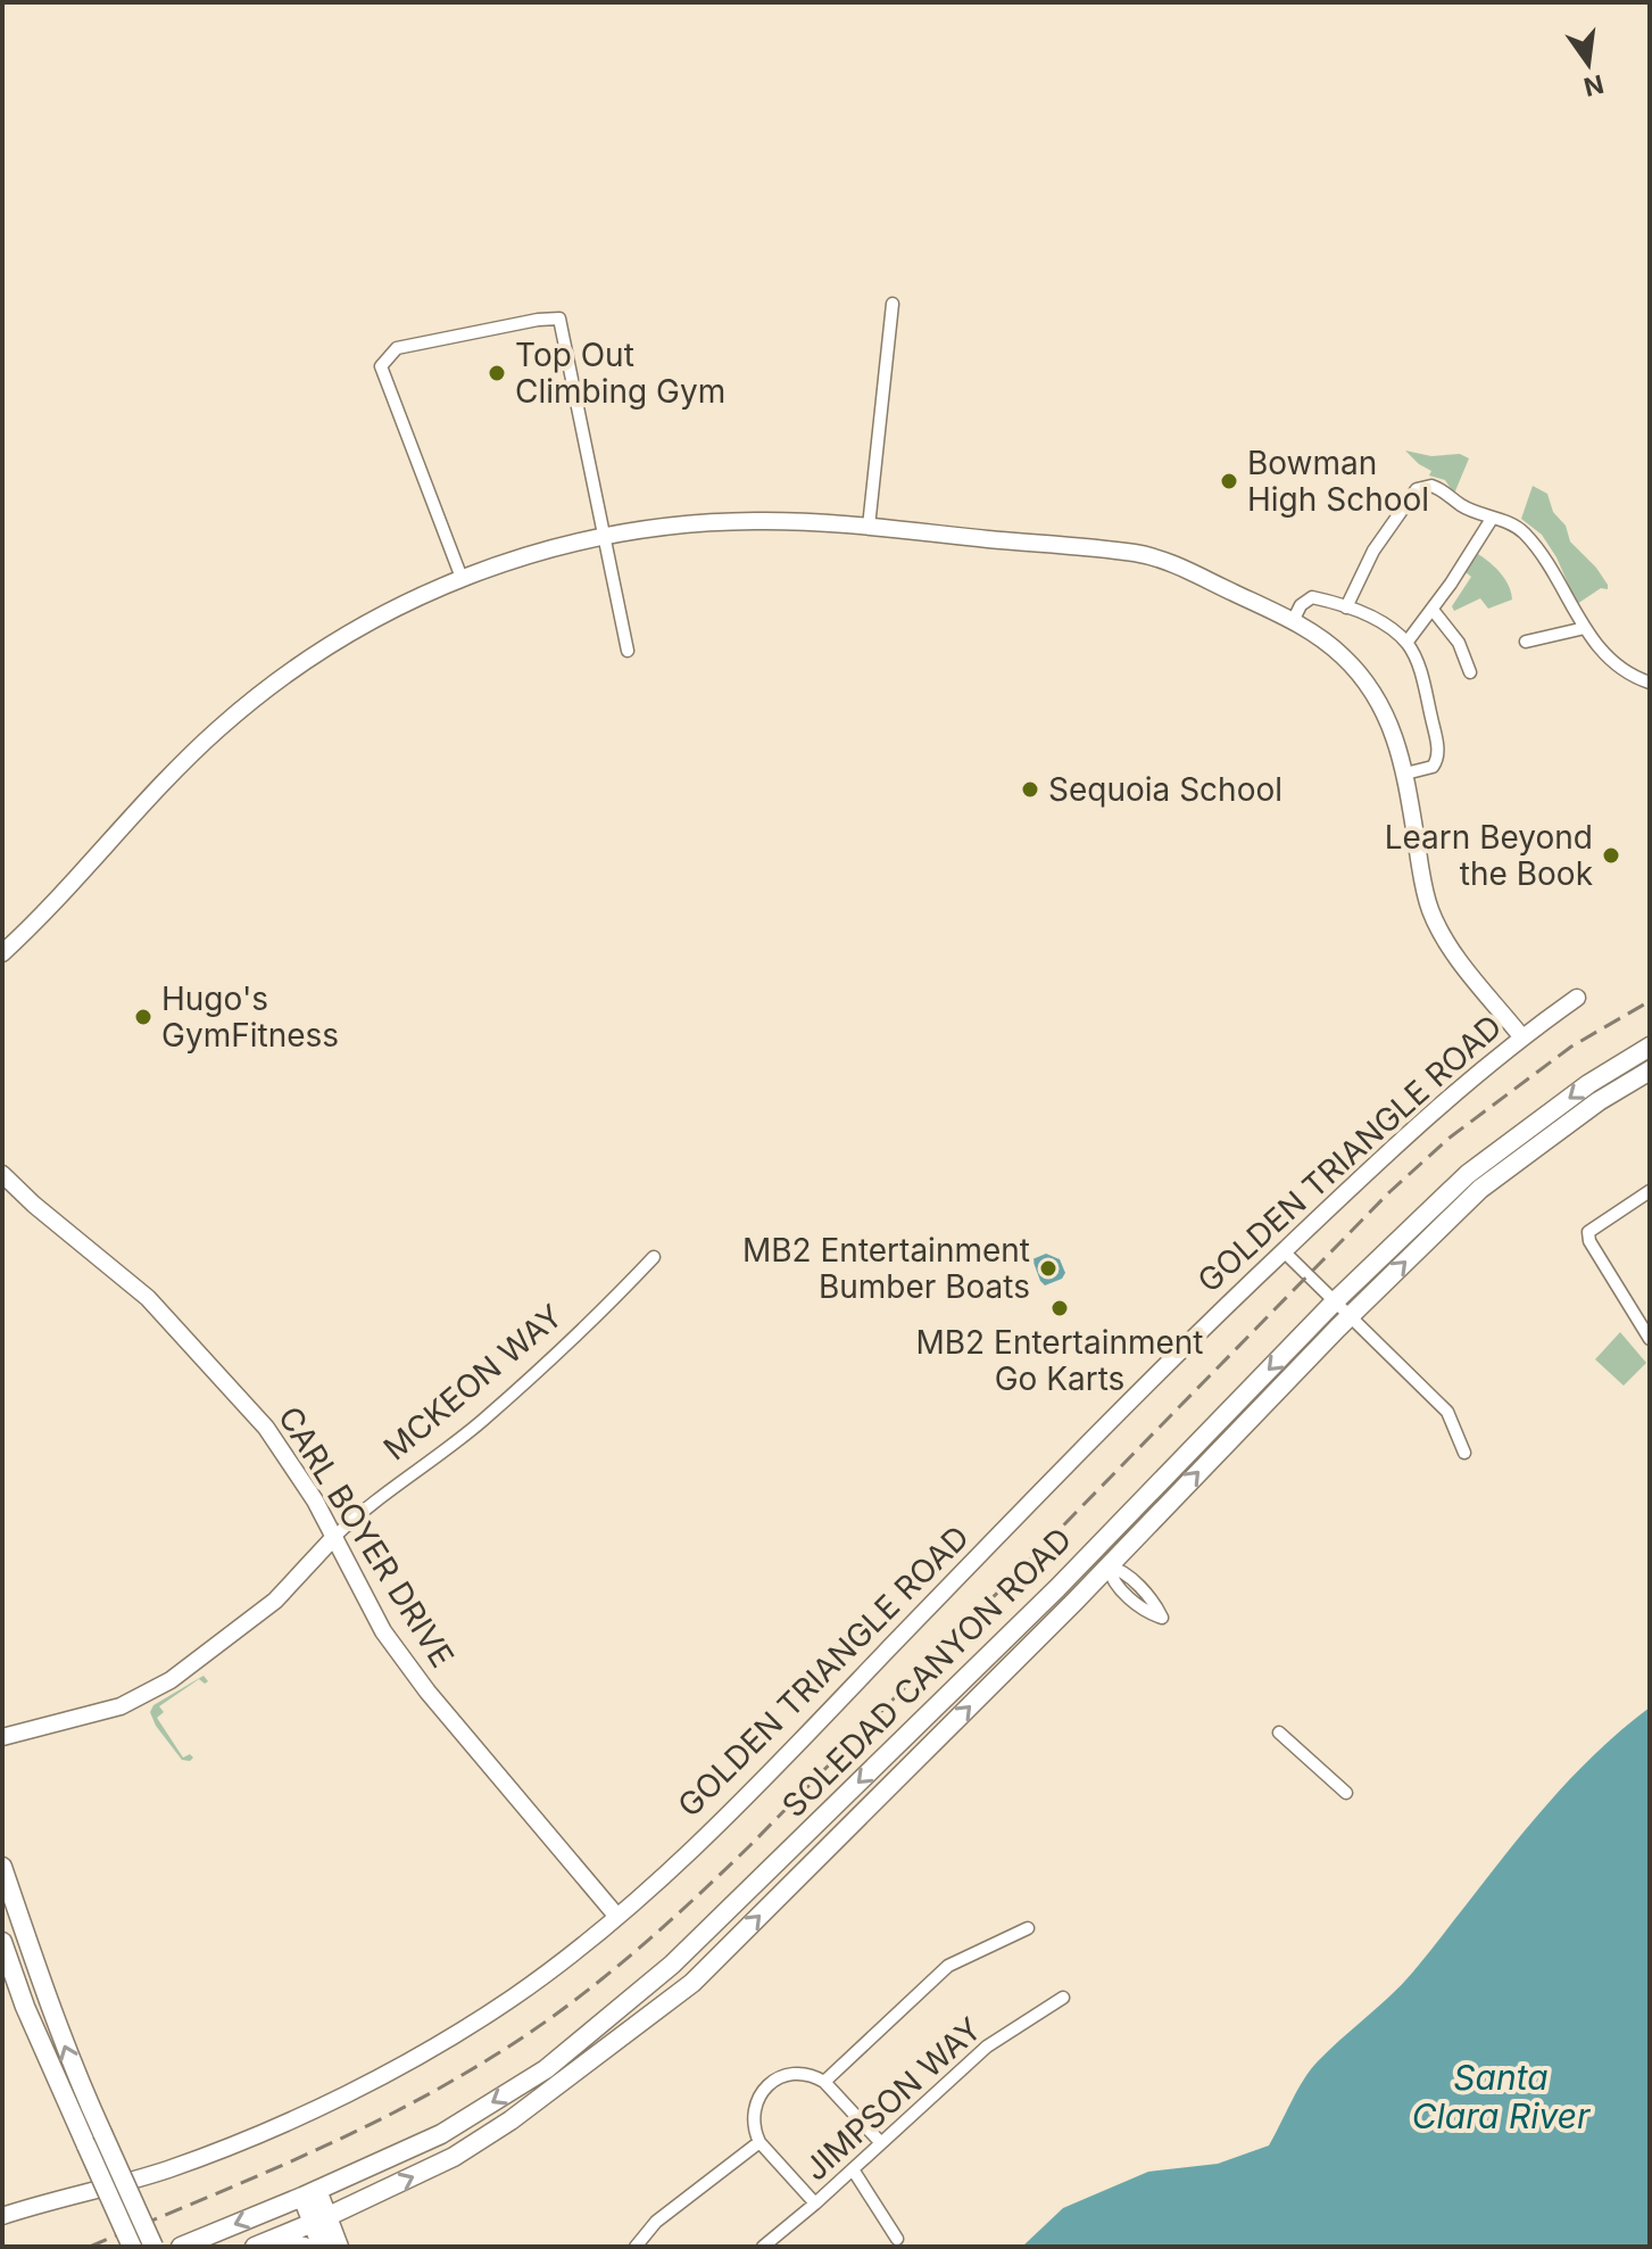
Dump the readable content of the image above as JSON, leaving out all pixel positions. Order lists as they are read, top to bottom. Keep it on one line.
{"streets":{"main road":["SOLEDAD CANYON ROAD"],"street":["GOLDEN TRIANGLE ROAD","MCKEON WAY","CARL BOYER DRIVE","JIMPSON WAY"]},"crossings":[["GOLDEN TRIANGLE ROAD","CARL BOYER DRIVE"],["MCKEON WAY","CARL BOYER DRIVE"]],"water":["Santa Clara River"],"places":["Top Out Climbing Gym","Bowman High School","Sequoia School","Learn Beyond the Book","Hugo's GymFitness","MB2 Entertainment Bumber Boats","MB2 Entertainment Go Karts"],"north":"bottom"}
